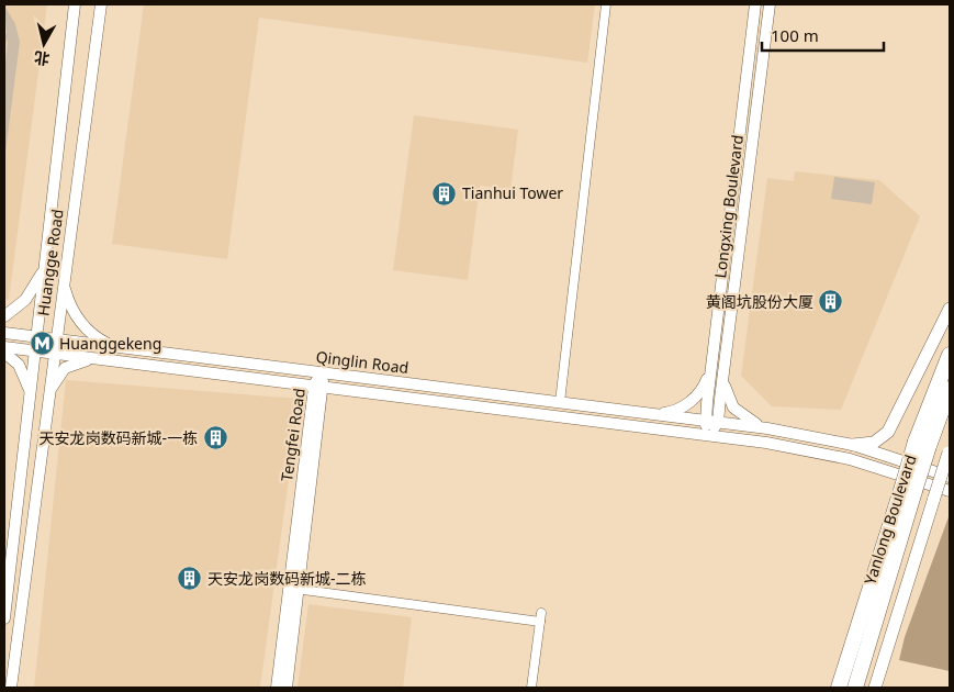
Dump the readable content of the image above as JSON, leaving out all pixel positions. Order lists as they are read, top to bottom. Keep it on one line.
{"streets":{"highway":["Yanlong Boulevard"],"main road":["Longxing Boulevard","Huangge Road","Qinglin Road","Tengfei Road"]},"crossings":[["Longxing Boulevard","Qinglin Road"],["Huangge Road","Qinglin Road"],["Qinglin Road","Tengfei Road"]],"places":{"building":["Tianhui Tower","黄阁坑股份大厦","天安龙岗数码新城-一栋","天安龙岗数码新城-二栋"],"metro station":["Huanggekeng"]},"scale_bar":"100 m","north":"bottom"}
